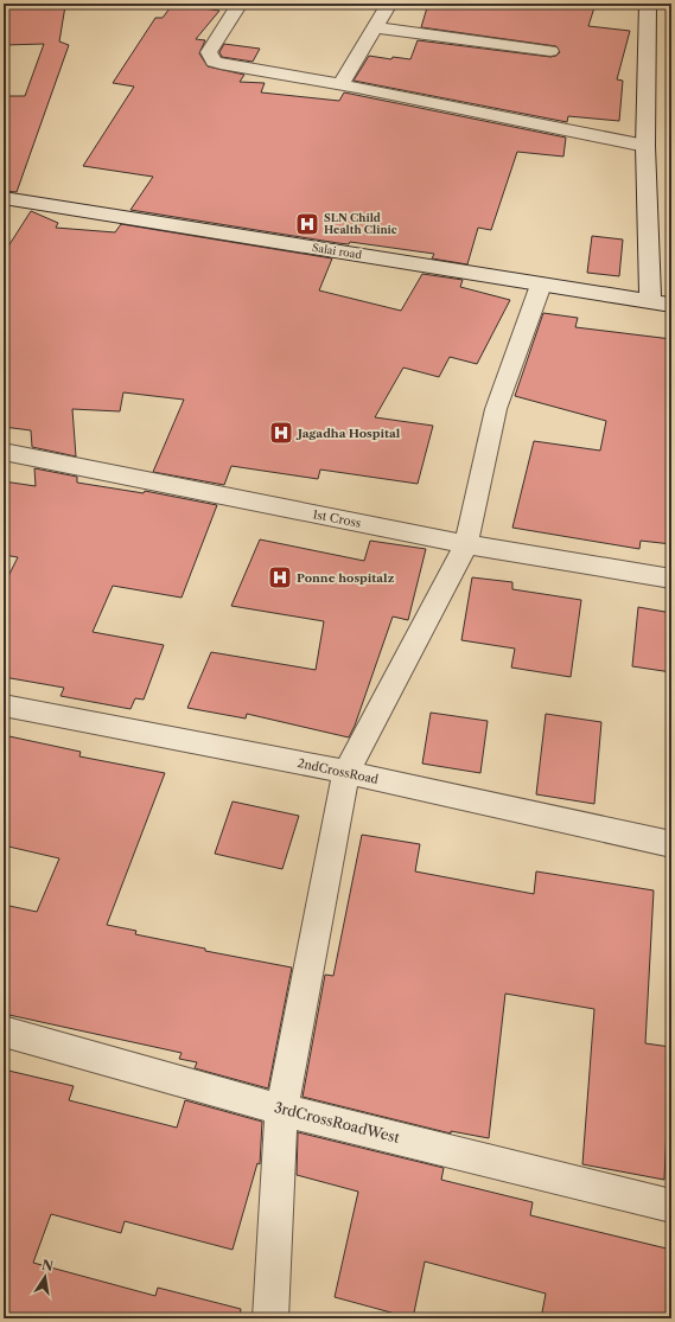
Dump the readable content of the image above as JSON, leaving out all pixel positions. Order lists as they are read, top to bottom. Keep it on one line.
{"streets":{"street":["Salai road","1st Cross","2ndCrossRoad","3rdCrossRoadWest"]},"places":{"hospital":["SLN Child Health Clinic","Jagadha Hospital","Ponne hospitalz"]},"north":"top"}
